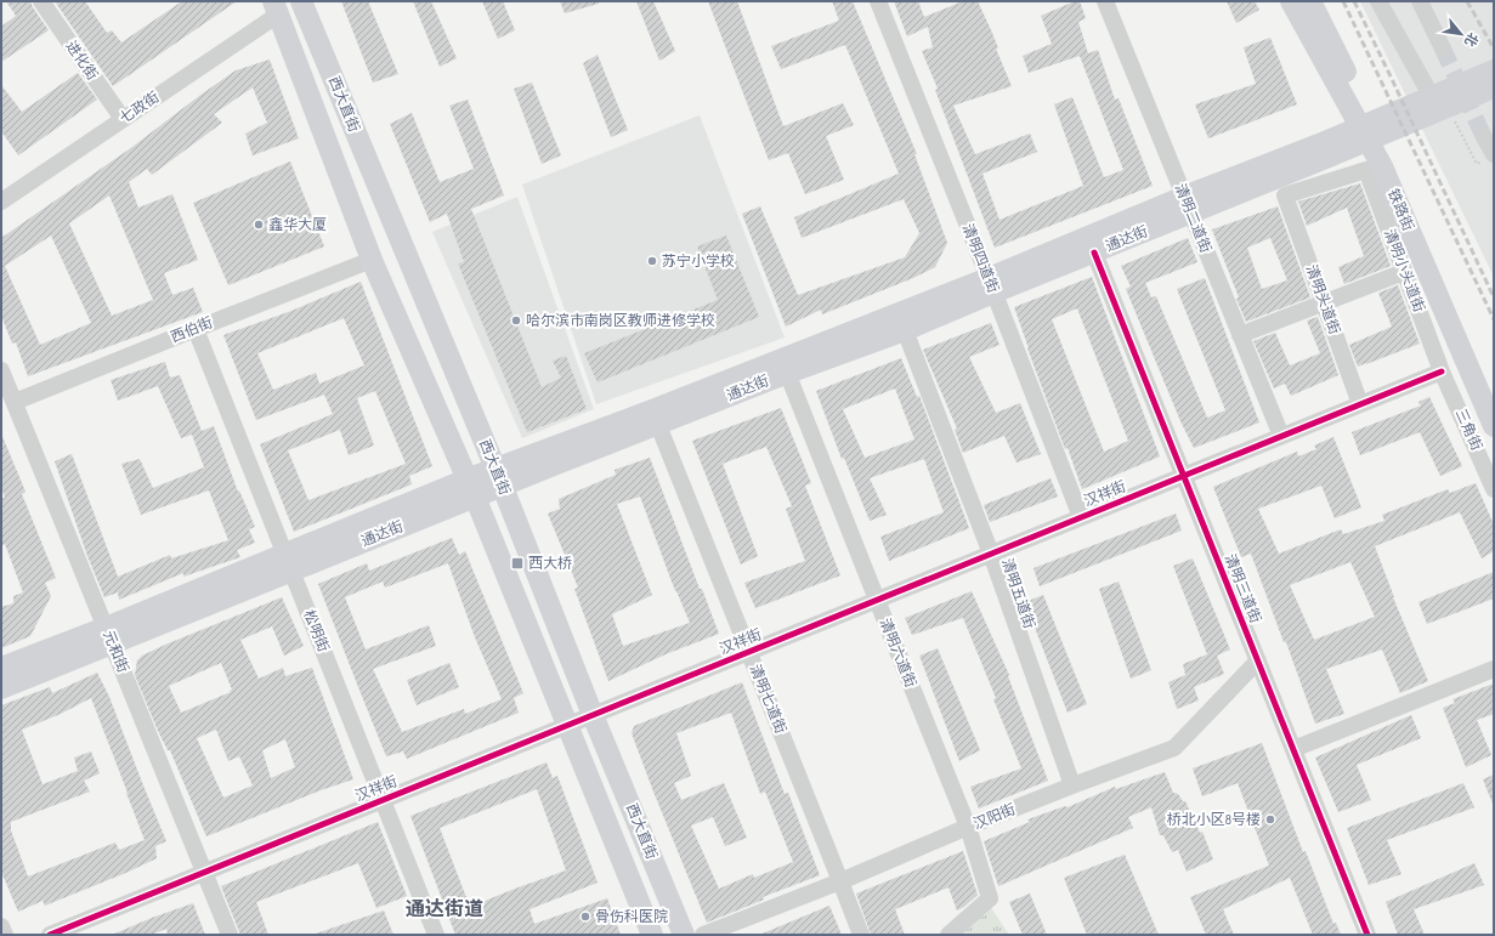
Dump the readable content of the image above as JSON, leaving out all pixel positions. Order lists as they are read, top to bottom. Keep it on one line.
{"streets":{"main road":["西大直街","铁路街","通达街"],"street":["进化街","七政街","清明二道街","清明四道街","清明小头道街","清明头道街","西伯街","三角街","汉祥街","清明三道街","清明五道街","松明街","元和街","清明六道街","清明七道街","汉阳街"]},"crossings":[["进化街","七政街"],["西大直街","七政街"],["西大直街","通达街"],["西大直街","西伯街"],["西大直街","汉祥街"],["清明二道街","通达街"],["清明二道街","汉祥街"],["通达街","清明四道街"],["通达街","清明三道街"],["通达街","清明五道街"],["通达街","松明街"],["通达街","元和街"],["通达街","清明六道街"],["通达街","清明七道街"],["清明四道街","汉祥街"],["清明小头道街","清明头道街"],["清明小头道街","三角街"],["清明小头道街","汉祥街"],["清明头道街","汉祥街"],["西伯街","松明街"],["西伯街","元和街"],["三角街","汉祥街"],["汉祥街","清明三道街"],["汉祥街","清明五道街"],["汉祥街","松明街"],["汉祥街","元和街"],["汉祥街","清明六道街"],["汉祥街","清明七道街"],["清明三道街","汉阳街"],["清明五道街","汉阳街"],["清明六道街","汉阳街"],["清明七道街","汉阳街"]],"districts":["通达街道"],"places":{"other":["鑫华大厦","苏宁小学校","哈尔滨市南岗区教师进修学校","桥北小区8号楼","骨伤科医院"],"transit":["西大桥"]},"north":"bottom right"}
